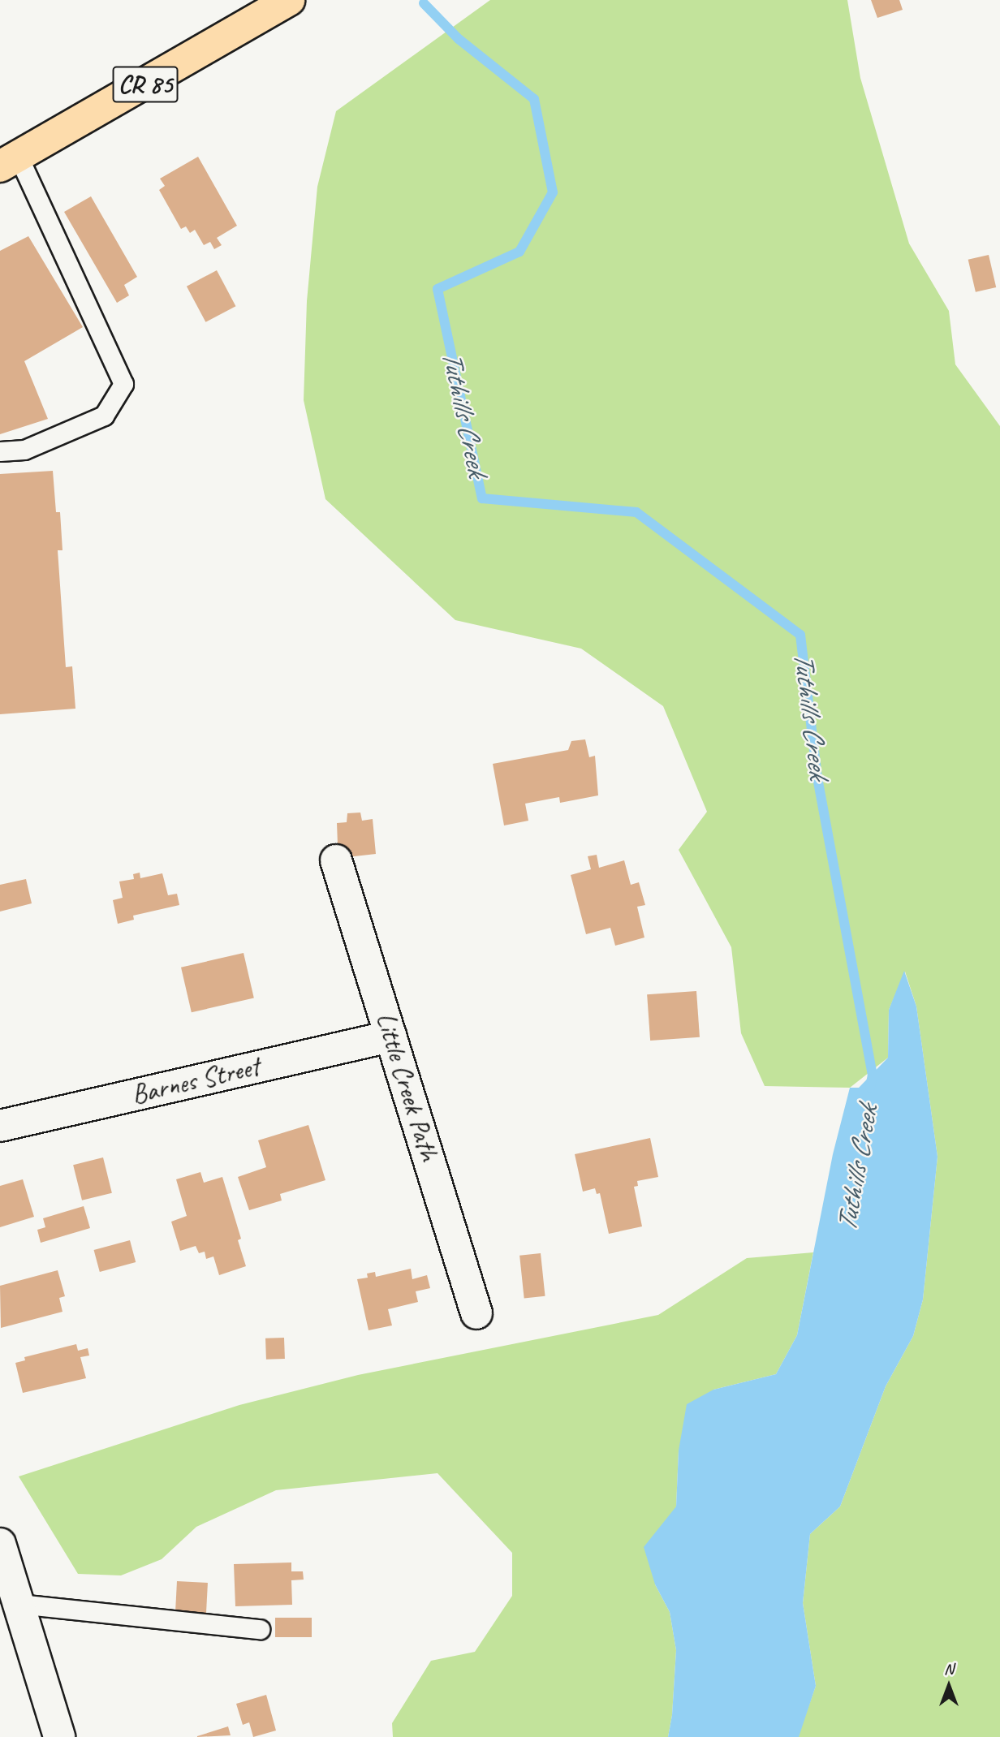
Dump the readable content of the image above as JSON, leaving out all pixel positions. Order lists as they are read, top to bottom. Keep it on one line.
{"streets":{"main road":["CR 85"],"street":["Barnes Street","Little Creek Path"]},"crossings":[["Barnes Street","Little Creek Path"]],"water":["Tuthills Creek"],"north":"top"}
